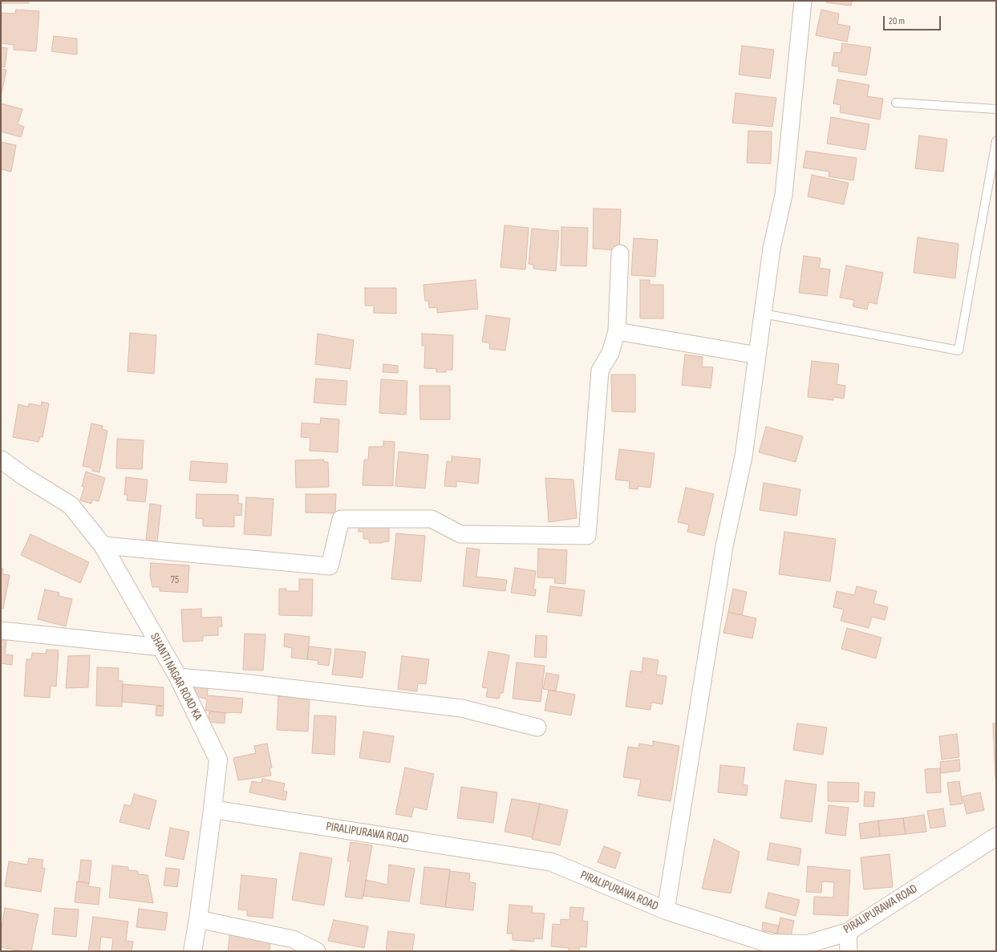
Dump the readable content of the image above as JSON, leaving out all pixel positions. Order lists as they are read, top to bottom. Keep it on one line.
{"streets":{"street":["SHANTI NAGAR ROAD KA","PIRALIPURAWA ROAD"]},"crossings":[["SHANTI NAGAR ROAD KA","PIRALIPURAWA ROAD"]],"house_numbers":["75"],"scale_bar":"20 m"}
